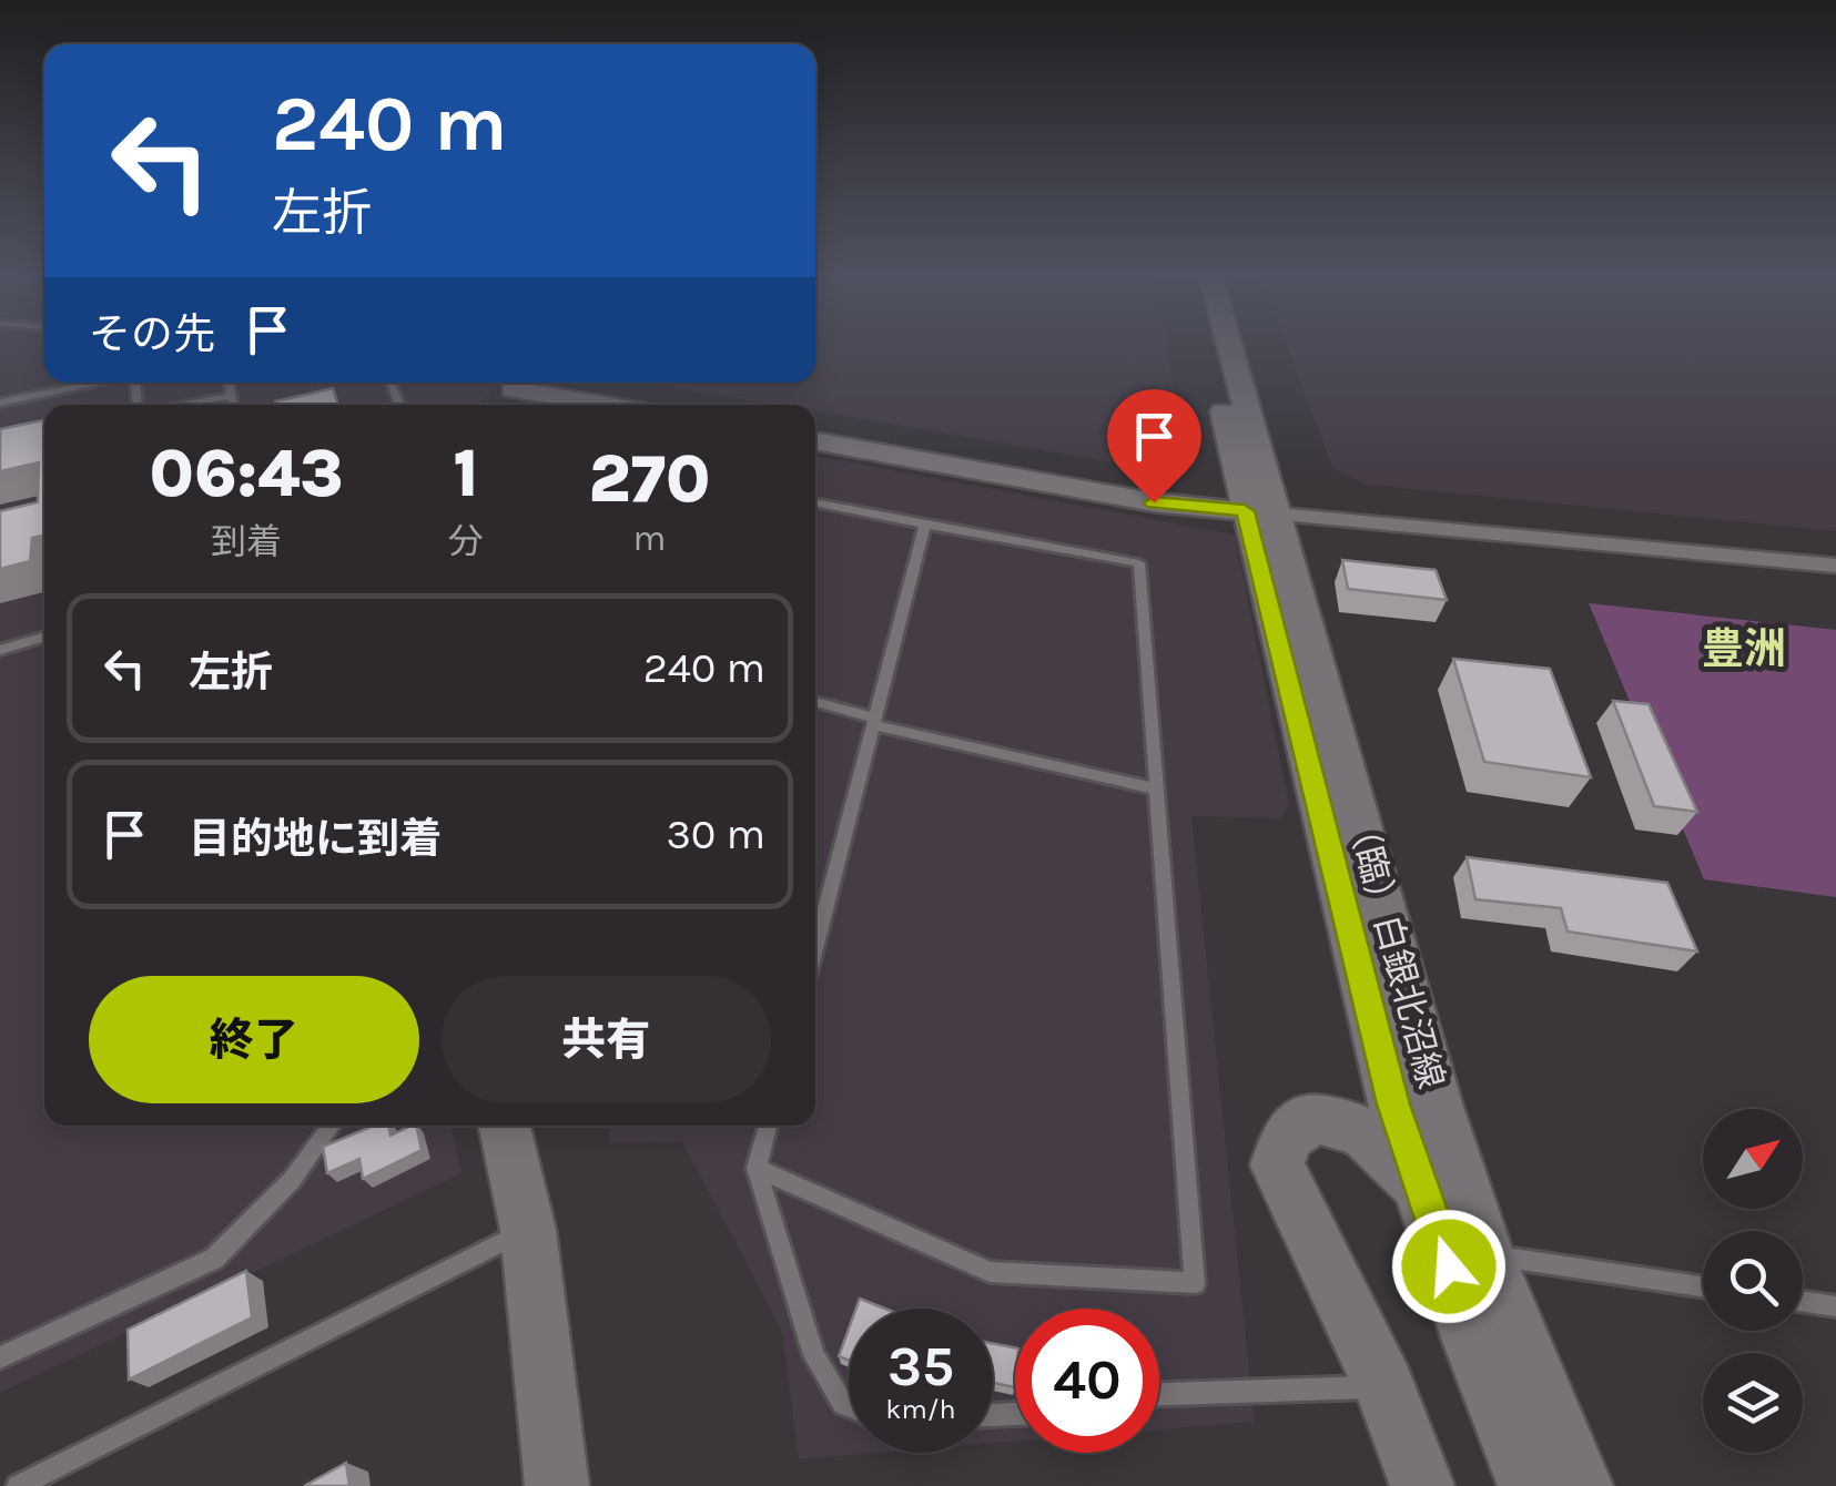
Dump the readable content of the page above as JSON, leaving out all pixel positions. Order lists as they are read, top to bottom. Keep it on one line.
{"streets":{"street":["（臨）白銀北沼線"]},"districts":["豊洲"],"north":"top right","page":{"turn":["240 m","左折"],"then":"その先","eta":["06:43","到着","1","分","270","m"],"list":[{"name":"左折","value":"240 m"},{"name":"目的地に到着","value":"30 m"}],"buttons":["終了","共有"],"speed":"35 km/h","limit":"40"}}
